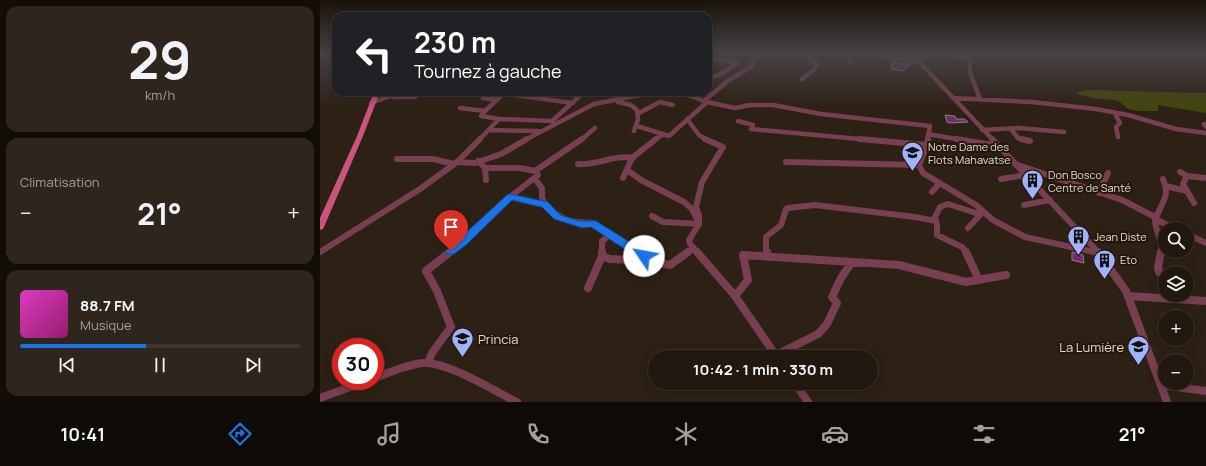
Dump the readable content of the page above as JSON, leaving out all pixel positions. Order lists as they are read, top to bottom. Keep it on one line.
{"places":{"school or university":["Notre Dame des Flots Mahavatse","Princia","La Lumière"],"building":["Don Bosco Centre de Santé","Jean Diste","Eto"]},"page":{"tile":[["29","km/h"],"Climatisation"],"turn":["230 m","Tournez à gauche"],"heat":["−","21°","+"],"map_buttons":["+","−"],"song":["88.7 FM","Musique"],"limit":"30","trip":"10:42 · 1 min · 330 m","tabs":["10:41","21°"]}}
